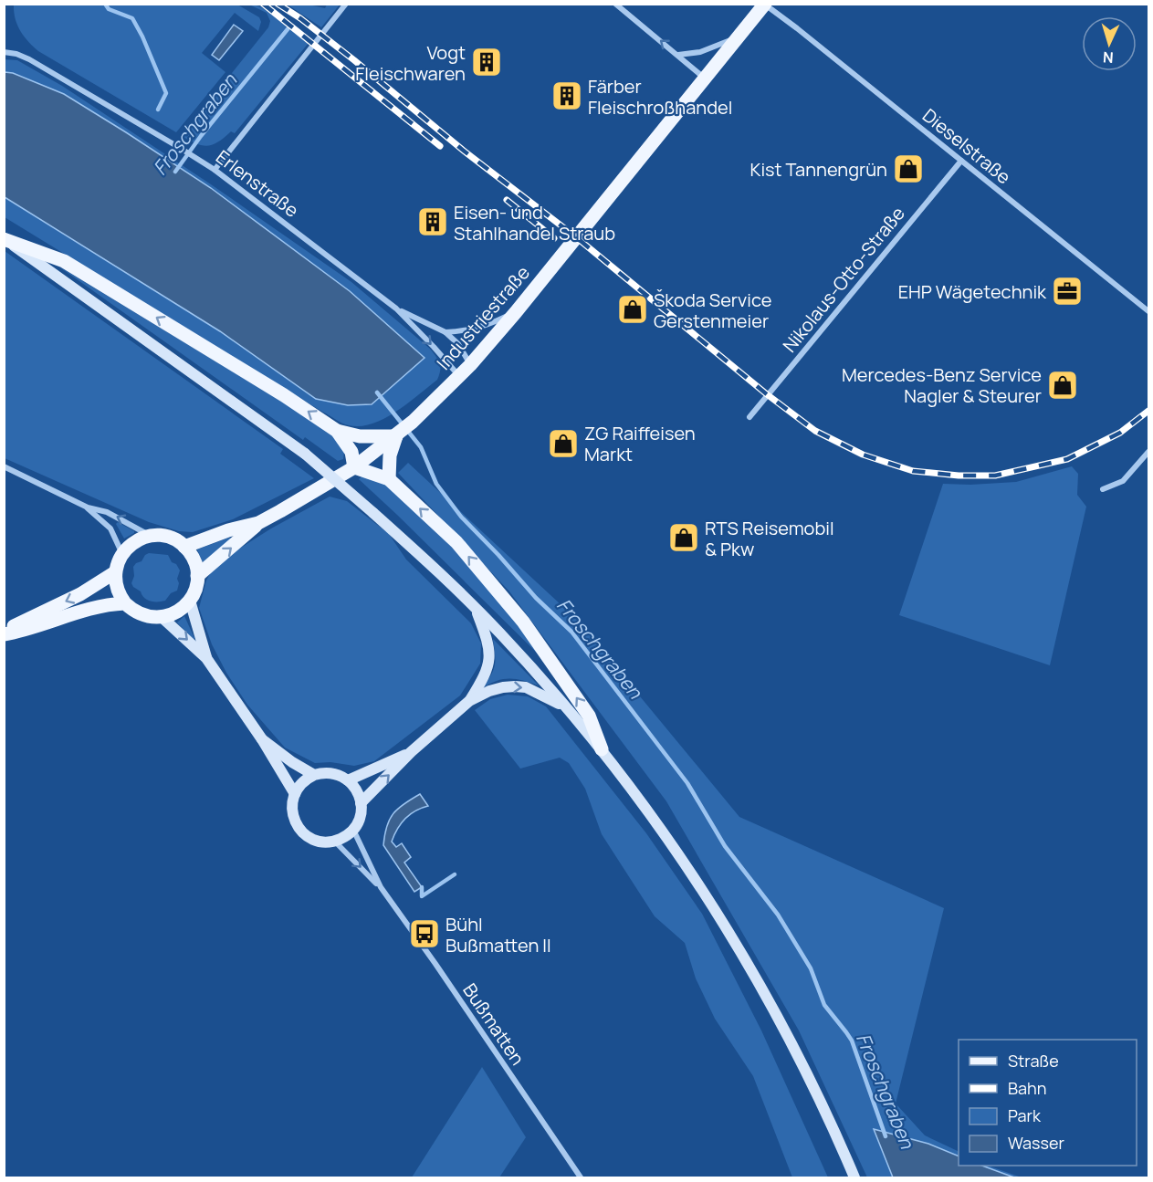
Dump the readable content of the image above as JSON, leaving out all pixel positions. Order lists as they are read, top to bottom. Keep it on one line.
{"streets":{"main road":["Industriestraße"],"street":["Dieselstraße","Erlenstraße","Nikolaus-Otto-Straße","Bußmatten"]},"crossings":[["Dieselstraße","Nikolaus-Otto-Straße"],["Dieselstraße","Industriestraße"],["Erlenstraße","Industriestraße"]],"water":["Froschgraben"],"places":{"building":["Vogt Fleischwaren","Färber Fleischroßhandel","Eisen- und Stahlhandel Straub"],"shop":["Kist Tannengrün","Škoda Service Gerstenmeier","Mercedes-Benz Service Nagler & Steurer","ZG Raiffeisen Markt","RTS Reisemobil & Pkw"],"office":["EHP Wägetechnik"],"bus stop":["Bühl Bußmatten II"]},"legend":["Straße","Bahn","Park","Wasser"],"north":"bottom"}
